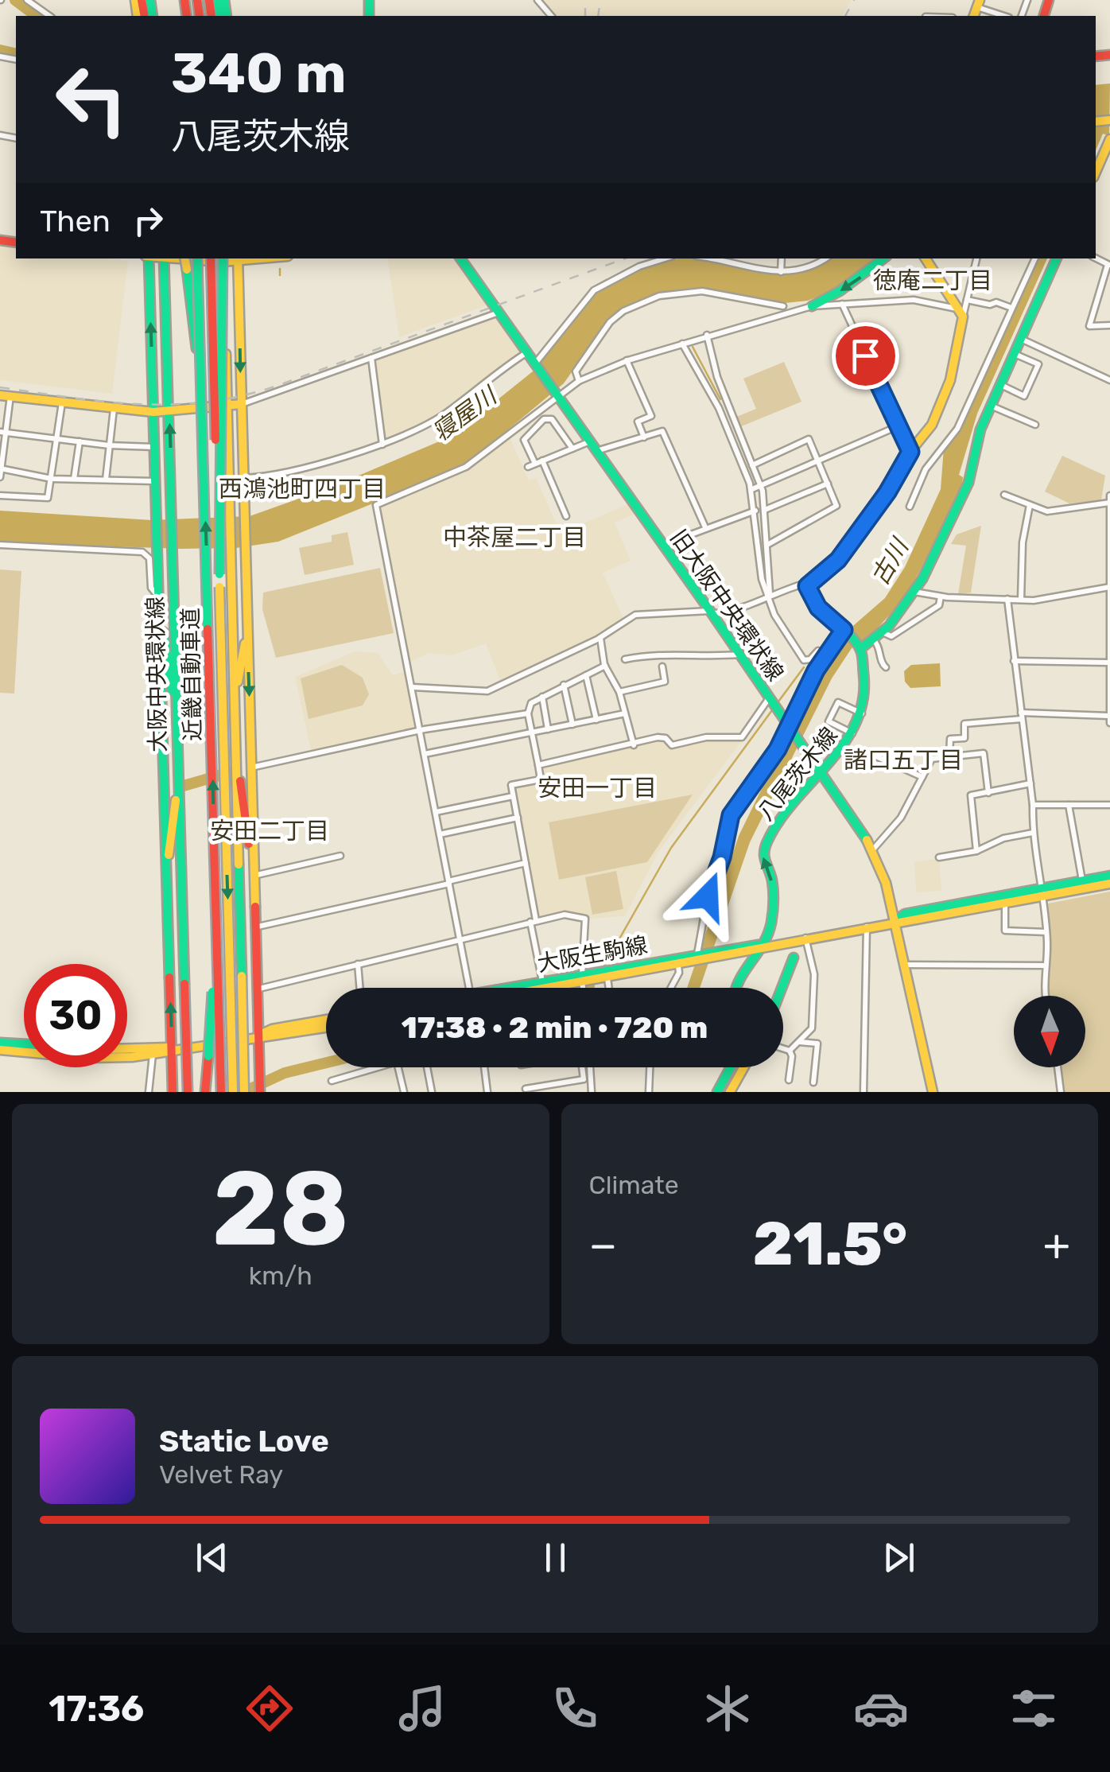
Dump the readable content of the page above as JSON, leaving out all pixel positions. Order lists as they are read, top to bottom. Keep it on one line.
{"streets":{"main road":["旧大阪中央環状線","大阪中央環状線","近畿自動車道","八尾茨木線","大阪生駒線"]},"crossings":[["旧大阪中央環状線","八尾茨木線"],["旧大阪中央環状線","大阪生駒線"],["八尾茨木線","大阪生駒線"]],"one_way":["八尾茨木線"],"districts":["徳庵二丁目","西鴻池町四丁目","中茶屋二丁目","諸口五丁目","安田一丁目","安田二丁目"],"water":["寝屋川","古川"],"north":"bottom","page":{"turn":["340 m","八尾茨木線"],"then":"Then","limit":"30","trip":"17:38 · 2 min · 720 m","tile":[["28","km/h"],"Climate"],"heat":["−","21.5°","+"],"song":["Static Love","Velvet Ray"],"tabs":"17:36"}}
